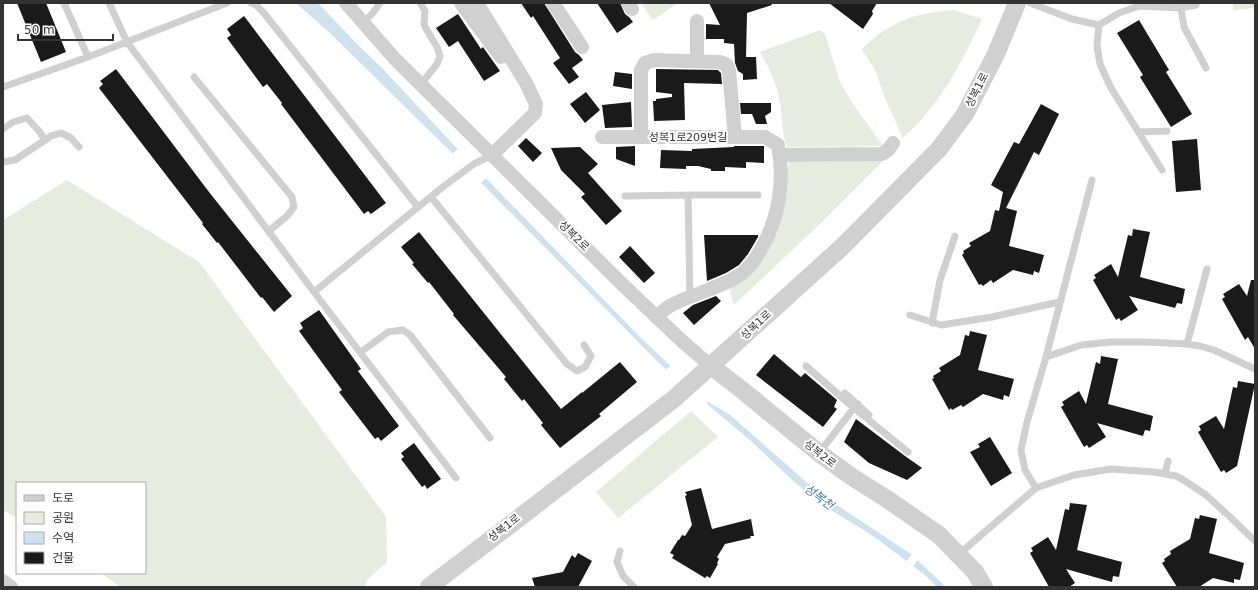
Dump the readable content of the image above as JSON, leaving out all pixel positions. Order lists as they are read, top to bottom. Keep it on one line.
{"streets":{"street":["성복1로","성복1로209번길","성복2로"]},"crossings":[["성복1로","성복2로"]],"water":["성복천"],"legend":["도로","공원","수역","건물"],"scale_bar":"50 m"}
